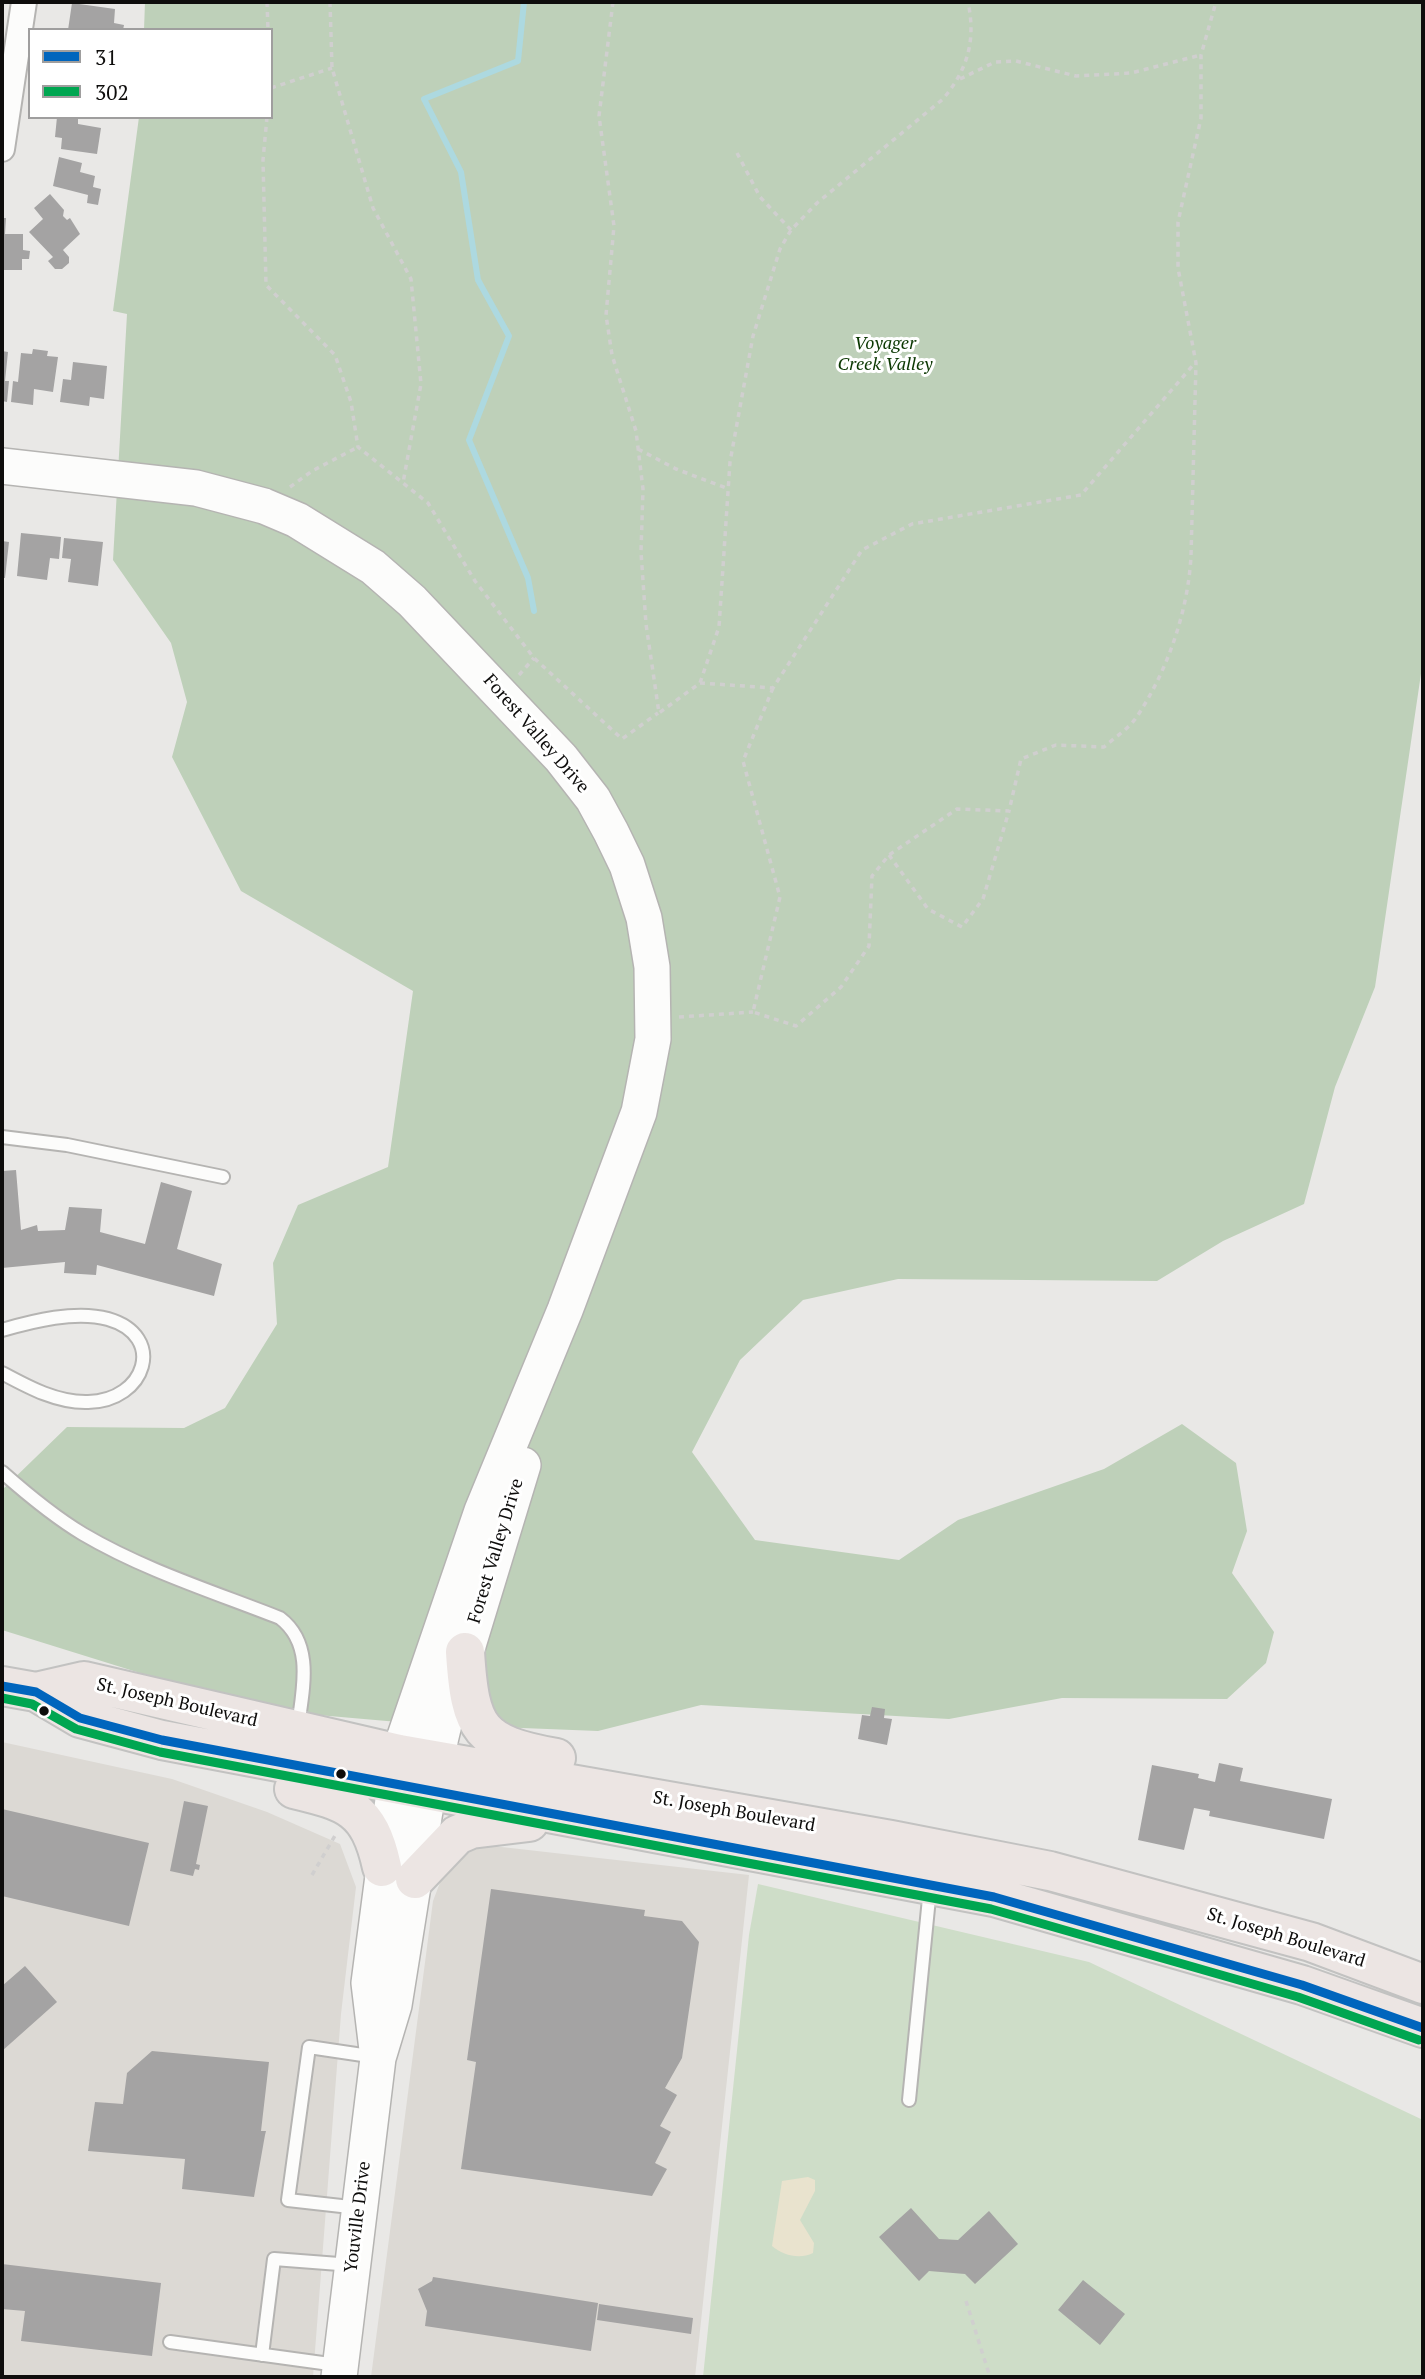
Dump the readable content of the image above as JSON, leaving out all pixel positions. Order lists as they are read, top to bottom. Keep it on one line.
{"streets":{"main road":["St. Joseph Boulevard"],"street":["Forest Valley Drive","Youville Drive"]},"crossings":[["Forest Valley Drive","St. Joseph Boulevard"],["Forest Valley Drive","Youville Drive"],["St. Joseph Boulevard","Youville Drive"]],"parks":["Voyager Creek Valley"],"lines":["transit line 31","transit line 302"],"legend":["31","302"]}
